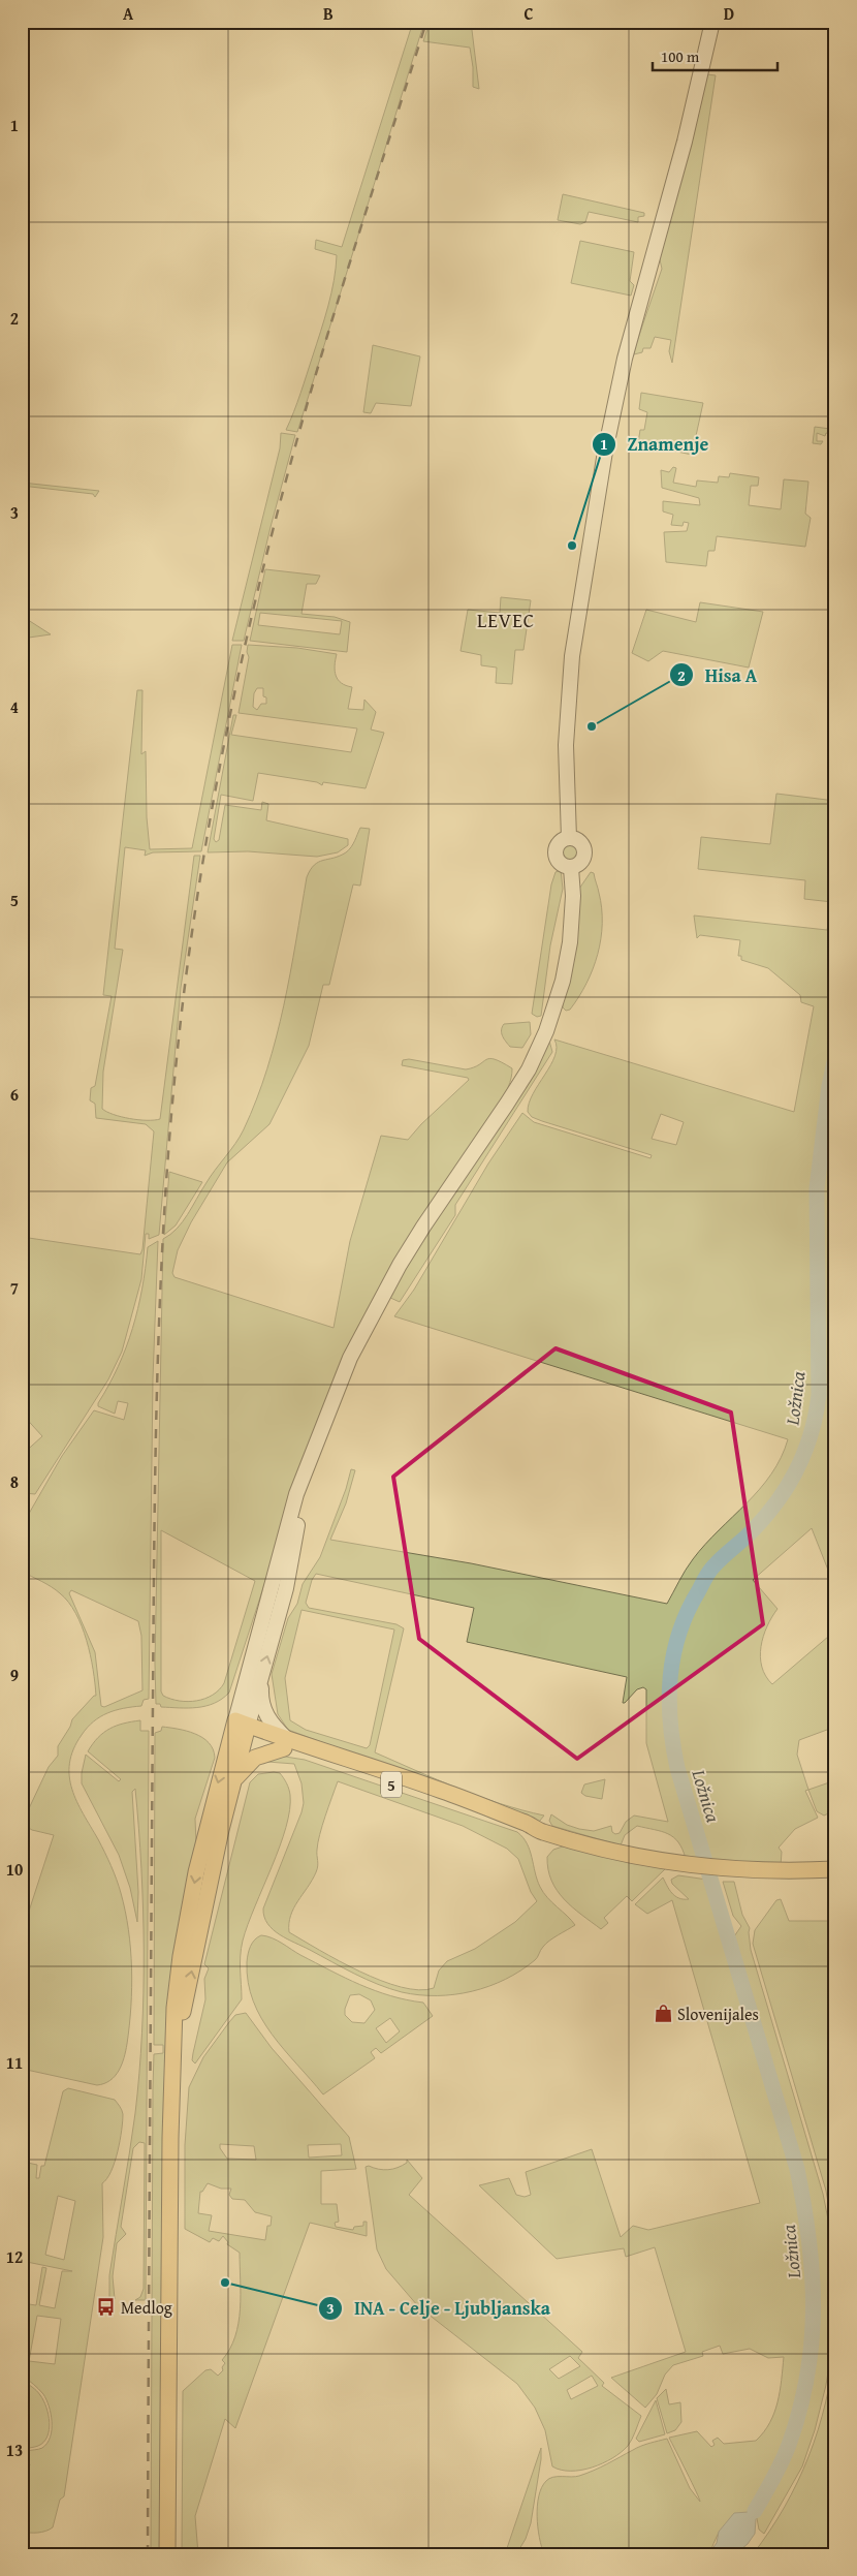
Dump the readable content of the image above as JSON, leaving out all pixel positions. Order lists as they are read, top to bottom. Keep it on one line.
{"streets":{"main road":["5"]},"districts":["LEVEC"],"water":["Ložnica"],"places":{"other":["Znamenje","Hisa A","INA - Celje - Ljubljanska"],"shop":["Slovenijales"],"bus stop":["Medlog"]},"scale_bar":"100 m","grid":{"columns":["A","B","C","D"],"rows":["1","2","3","4","5","6","7","8","9","10","11","12","13"]}}
